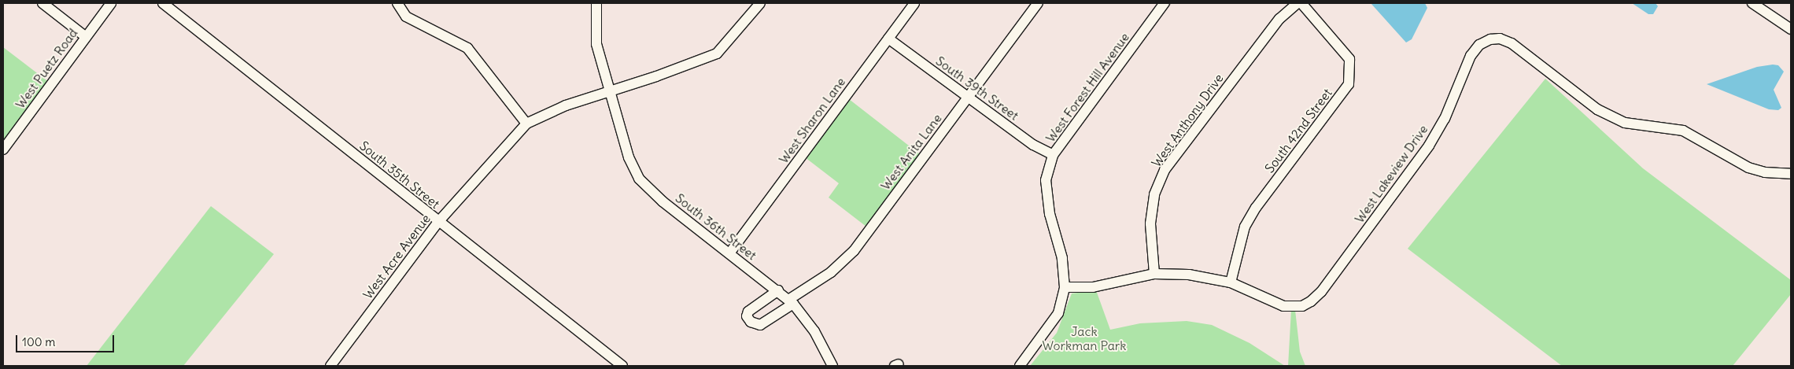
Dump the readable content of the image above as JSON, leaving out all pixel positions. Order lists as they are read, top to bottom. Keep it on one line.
{"streets":{"street":["West Puetz Road","West Forest Hill Avenue","South 39th Street","West Sharon Lane","West Anthony Drive","South 42nd Street","West Anita Lane","West Lakeview Drive","South 35th Street","South 36th Street","West Acre Avenue"]},"crossings":[["West Forest Hill Avenue","South 39th Street"],["South 39th Street","West Sharon Lane"],["South 39th Street","West Anita Lane"],["West Sharon Lane","South 36th Street"],["South 42nd Street","West Lakeview Drive"],["West Anita Lane","South 36th Street"],["South 35th Street","West Acre Avenue"],["South 36th Street","West Acre Avenue"]],"parks":["Jack Workman Park"],"scale_bar":"100 m"}
